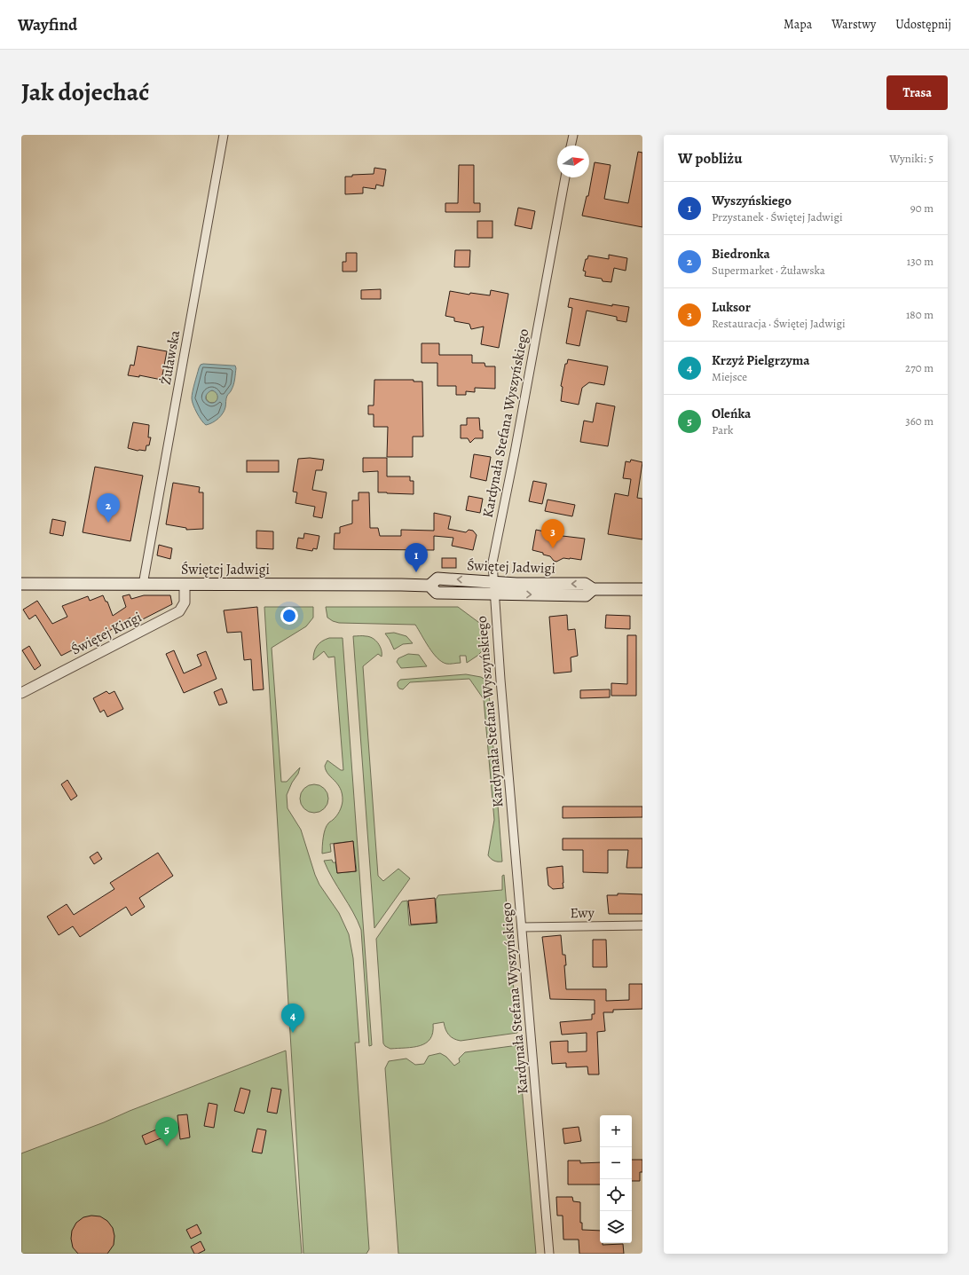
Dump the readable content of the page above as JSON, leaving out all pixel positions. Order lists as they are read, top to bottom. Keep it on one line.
{"streets":{"main road":["Świętej Jadwigi"],"street":["Żuławska","Kardynała Stefana Wyszyńskiego","Świętej Kingi","Ewy"]},"crossings":[["Żuławska","Świętej Jadwigi"],["Kardynała Stefana Wyszyńskiego","Świętej Jadwigi"],["Kardynała Stefana Wyszyńskiego","Ewy"],["Świętej Jadwigi","Świętej Kingi"]],"north":"right","page":{"header":"Wayfind","nav":["Mapa","Warstwy","Udostępnij"],"title":"Jak dojechać","buttons":"Trasa","heading":["W pobliżu","Wyniki: 5"],"list":[{"mark":"1","name":"Wyszyńskiego","note":"Przystanek · Świętej Jadwigi","value":"90 m"},{"mark":"2","name":"Biedronka","note":"Supermarket · Żuławska","value":"130 m"},{"mark":"3","name":"Luksor","note":"Restauracja · Świętej Jadwigi","value":"180 m"},{"mark":"4","name":"Krzyż Pielgrzyma","note":"Miejsce","value":"270 m"},{"mark":"5","name":"Oleńka","note":"Park","value":"360 m"}],"pins":["2","3","1","4","5"],"map_buttons":["+","−"]}}
